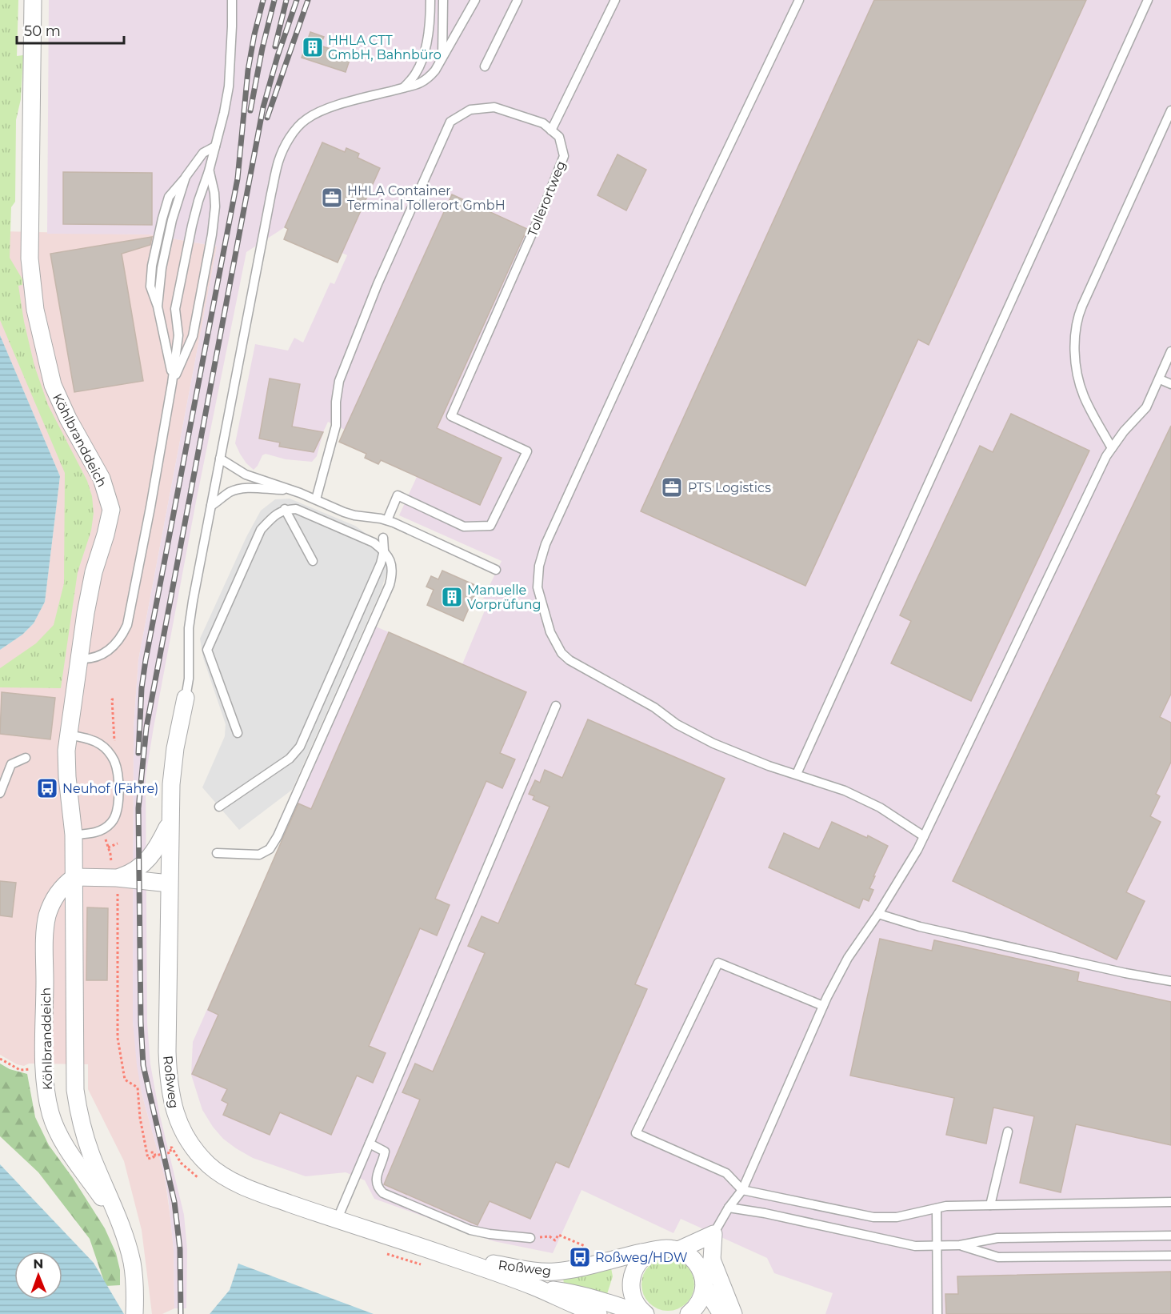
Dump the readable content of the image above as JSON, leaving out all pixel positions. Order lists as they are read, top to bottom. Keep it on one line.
{"streets":{"street":["Köhlbranddeich","Roßweg"],"lane":["Tollerortweg"]},"places":{"building":["HHLA CTT GmbH, Bahnbüro","Manuelle Vorprüfung"],"office":["HHLA Container Terminal Tollerort GmbH","PTS Logistics"],"bus stop":["Neuhof (Fähre)","Roßweg/HDW"]},"scale_bar":"50 m","north":"top"}
